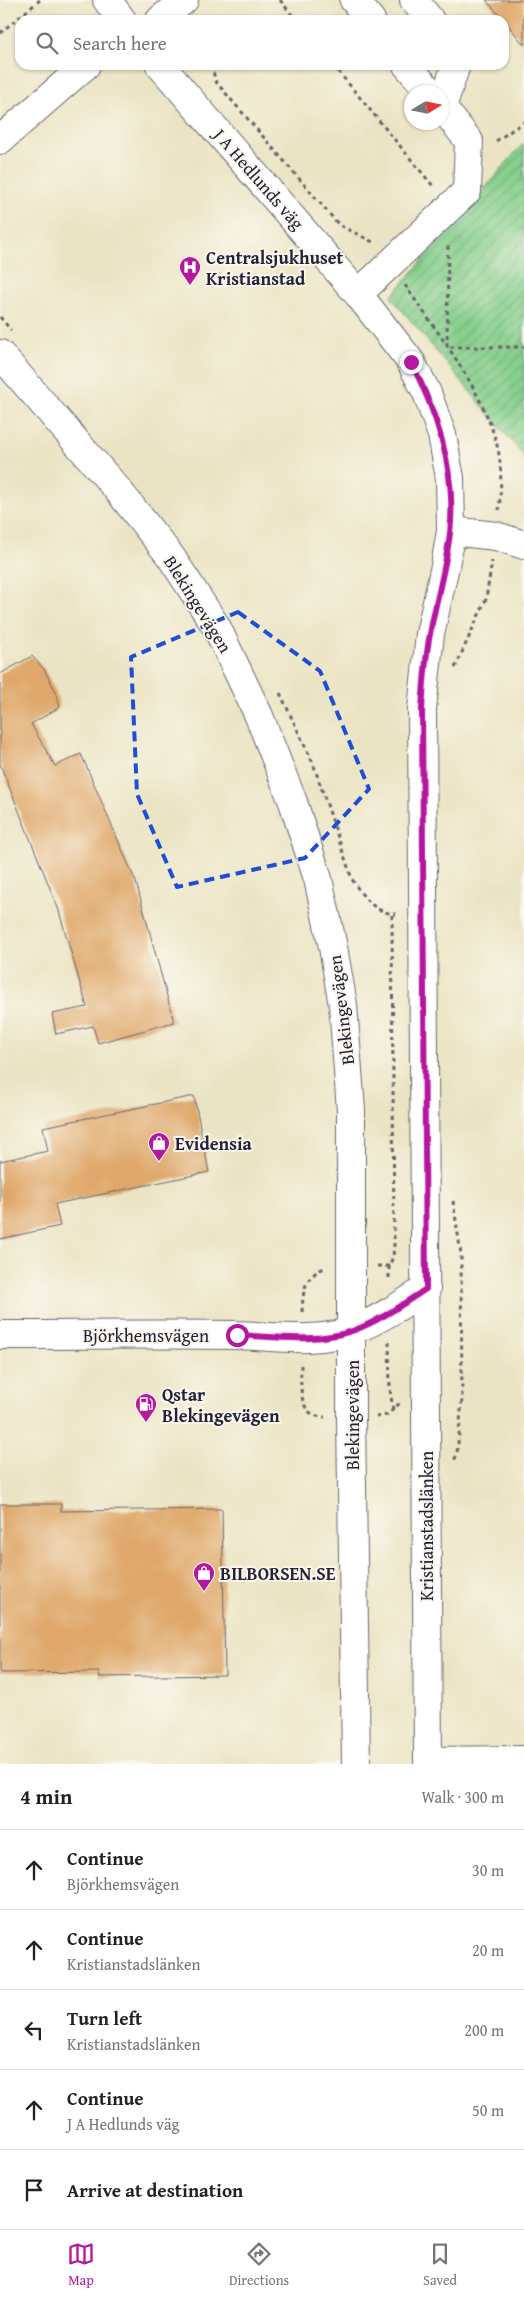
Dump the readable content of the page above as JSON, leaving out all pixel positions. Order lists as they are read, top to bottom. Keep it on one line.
{"streets":{"main road":["J A Hedlunds väg","Blekingevägen","Björkhemsvägen","Kristianstadslänken"]},"crossings":[["J A Hedlunds väg","Kristianstadslänken"],["Blekingevägen","Björkhemsvägen"]],"places":{"hospital":["Centralsjukhuset Kristianstad"],"shop":["Evidensia","BILBORSEN.SE"],"fuel station":["Qstar Blekingevägen"]},"north":"right","page":{"search":"Search here","heading":["4 min","Walk · 300 m"],"list":[["Continue","Björkhemsvägen","30 m"],["Continue","Kristianstadslänken","20 m"],["Turn left","Kristianstadslänken","200 m"],["Continue","J A Hedlunds väg","50 m"],"Arrive at destination"],"nav":["Map","Directions","Saved"]}}
